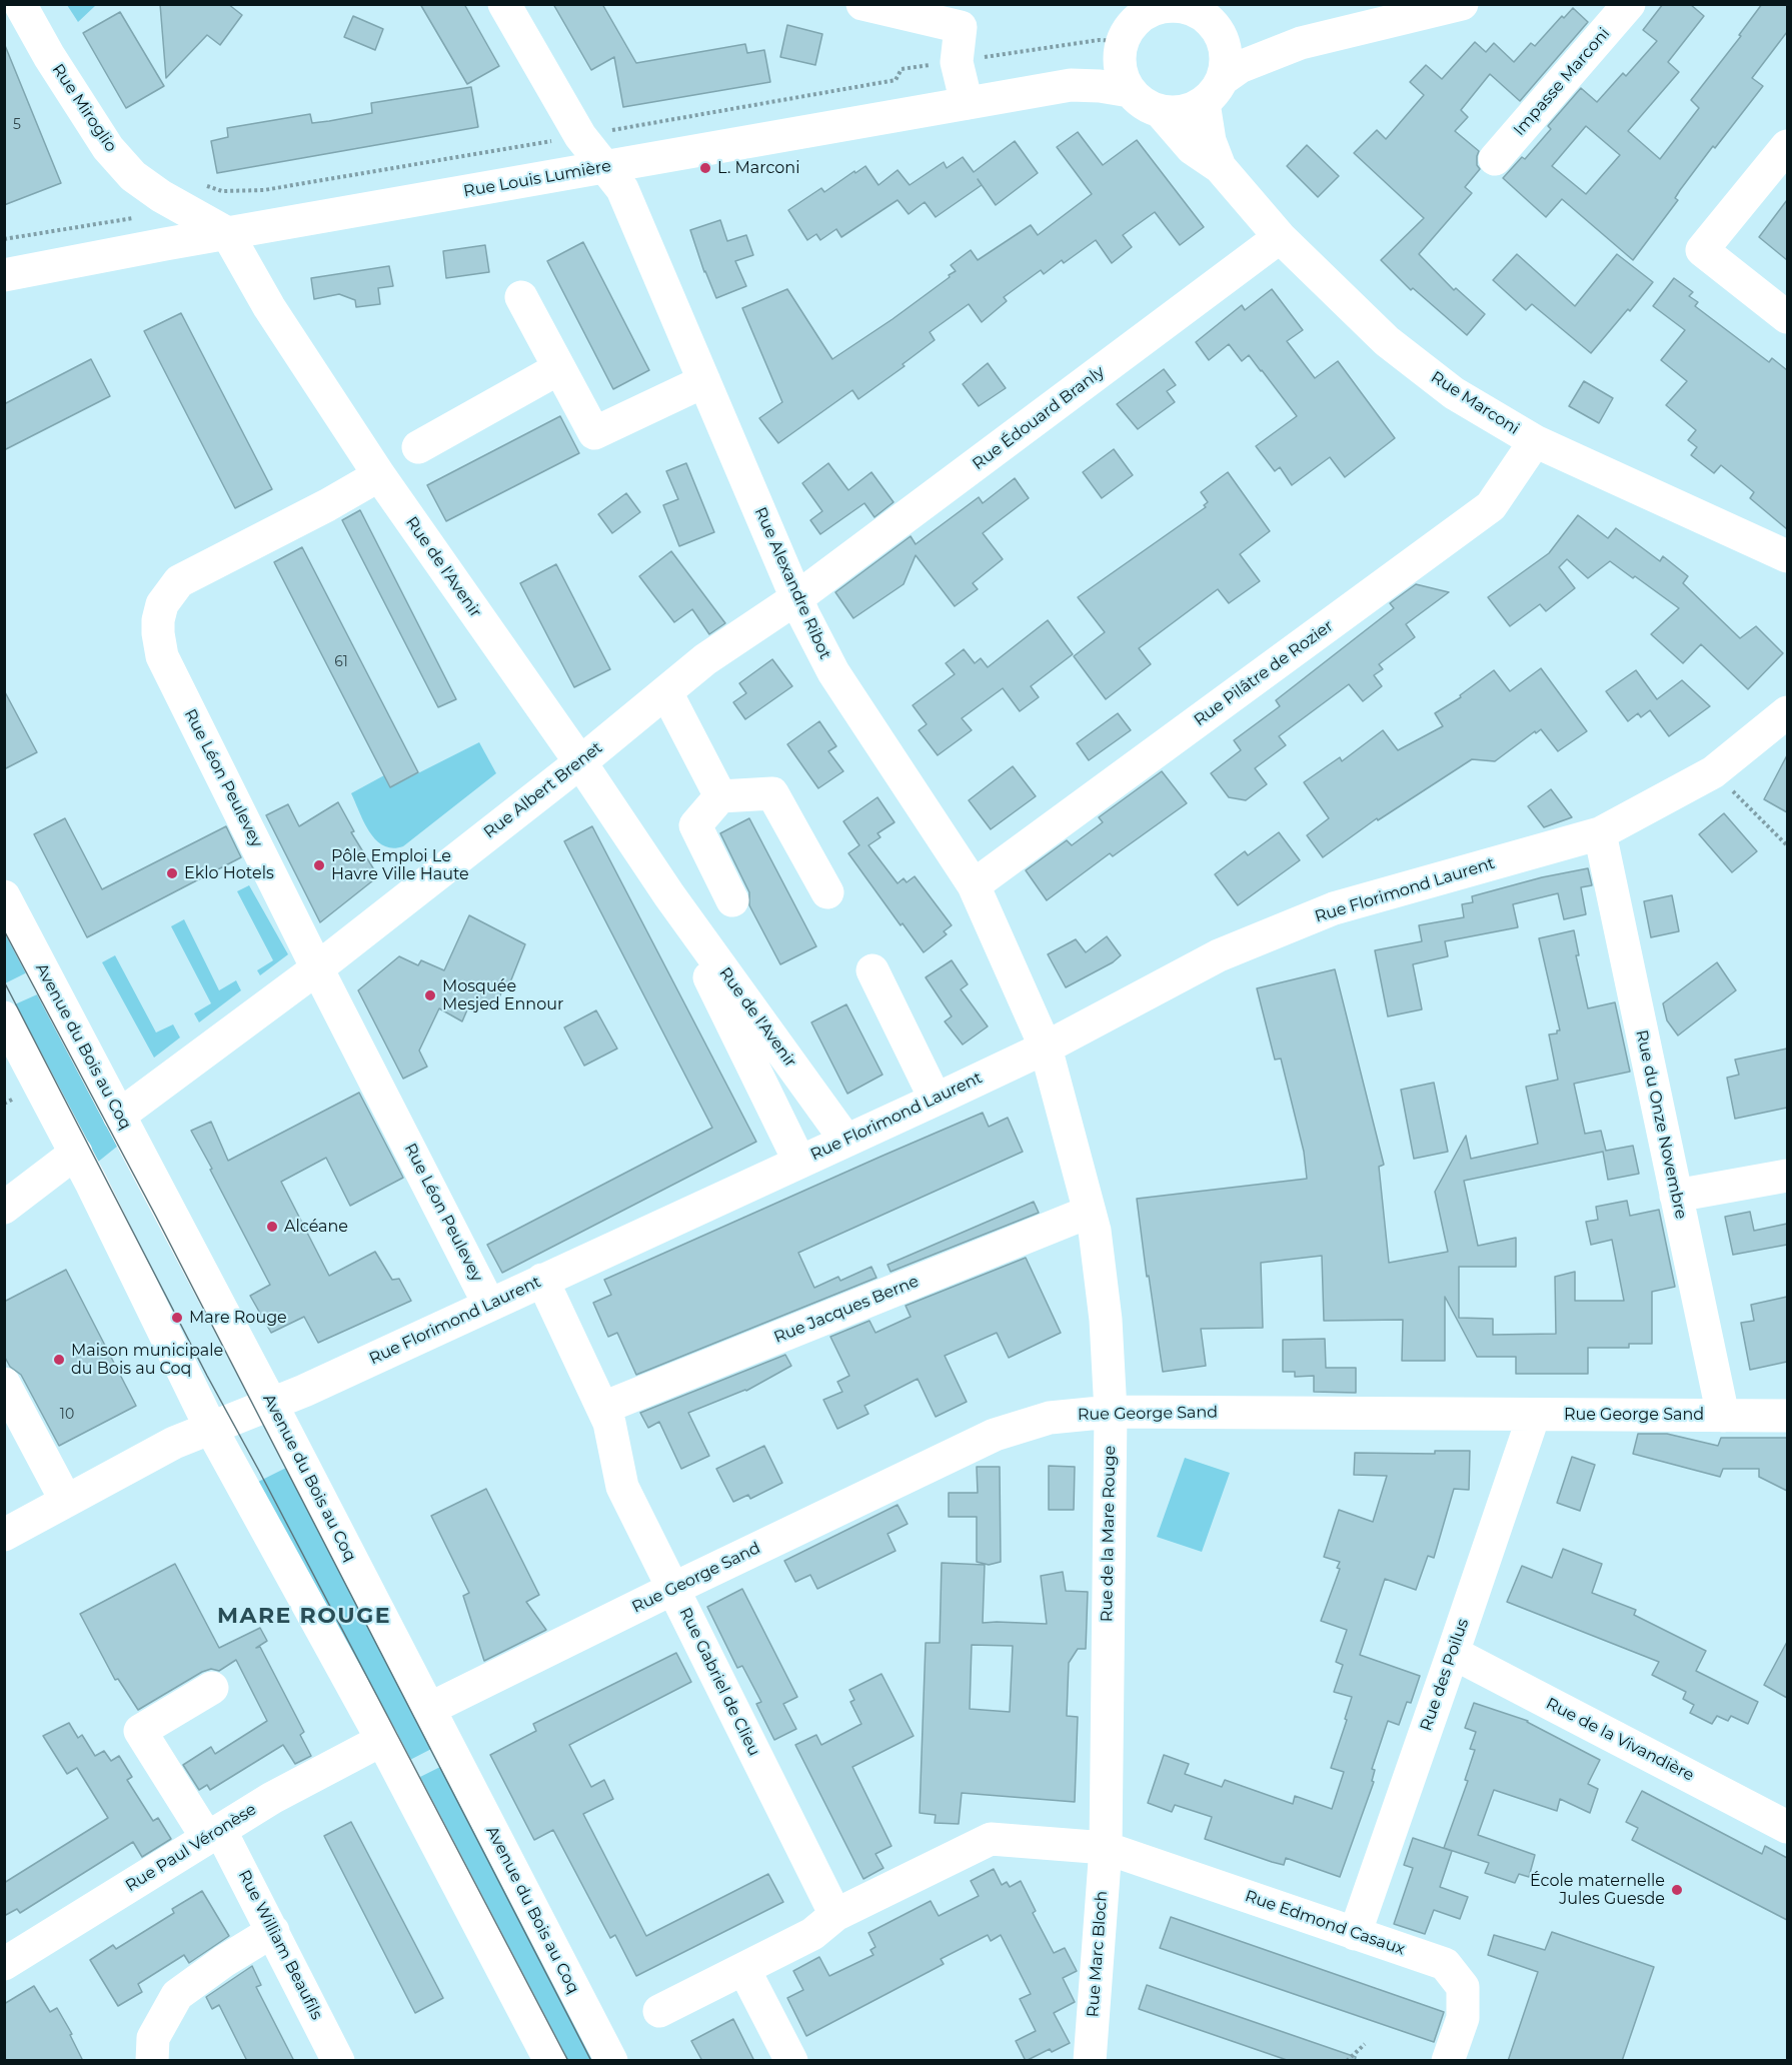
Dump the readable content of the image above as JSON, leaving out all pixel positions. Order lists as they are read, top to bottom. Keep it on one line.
{"streets":{"street":["Impasse Marconi","Rue Miroglio","Rue Louis Lumière","Rue Marconi","Rue Édouard Branly","Rue de l'Avenir","Rue Alexandre Ribot","Rue Pilâtre de Rozier","Rue Léon Peulevey","Rue Albert Brenet","Rue Florimond Laurent","Avenue du Bois au Coq","Rue du Onze Novembre","Rue Jacques Berne","Rue George Sand","Rue de la Mare Rouge","Rue des Poilus","Rue Gabriel de Clieu","Rue de la Vivandière","Rue Paul Véronèse","Rue Edmond Casaux","Rue William Beaufils","Rue Marc Bloch"]},"crossings":[["Rue Miroglio","Rue Louis Lumière"],["Rue Miroglio","Rue de l'Avenir"],["Rue Louis Lumière","Rue Marconi"],["Rue Louis Lumière","Rue de l'Avenir"],["Rue Louis Lumière","Rue Alexandre Ribot"],["Rue Marconi","Rue Édouard Branly"],["Rue Marconi","Rue Pilâtre de Rozier"],["Rue Édouard Branly","Rue Alexandre Ribot"],["Rue Édouard Branly","Rue Albert Brenet"],["Rue de l'Avenir","Rue Léon Peulevey"],["Rue de l'Avenir","Rue Albert Brenet"],["Rue de l'Avenir","Rue Florimond Laurent"],["Rue Alexandre Ribot","Rue Pilâtre de Rozier"],["Rue Alexandre Ribot","Rue Albert Brenet"],["Rue Alexandre Ribot","Rue Florimond Laurent"],["Rue Alexandre Ribot","Rue de la Mare Rouge"],["Rue Léon Peulevey","Rue Albert Brenet"],["Rue Léon Peulevey","Rue Florimond Laurent"],["Rue Albert Brenet","Avenue du Bois au Coq"],["Rue Florimond Laurent","Avenue du Bois au Coq"],["Rue Florimond Laurent","Rue du Onze Novembre"],["Rue Florimond Laurent","Rue de la Mare Rouge"],["Rue Florimond Laurent","Rue Gabriel de Clieu"],["Avenue du Bois au Coq","Rue George Sand"],["Rue du Onze Novembre","Rue George Sand"],["Rue Jacques Berne","Rue de la Mare Rouge"],["Rue Jacques Berne","Rue Gabriel de Clieu"],["Rue George Sand","Rue de la Mare Rouge"],["Rue George Sand","Rue des Poilus"],["Rue George Sand","Rue Gabriel de Clieu"],["Rue de la Mare Rouge","Rue Edmond Casaux"],["Rue de la Mare Rouge","Rue Marc Bloch"],["Rue des Poilus","Rue de la Vivandière"],["Rue des Poilus","Rue Edmond Casaux"],["Rue Paul Véronèse","Rue William Beaufils"],["Rue Edmond Casaux","Rue Marc Bloch"]],"districts":["MARE ROUGE"],"places":["L. Marconi","Pôle Emploi Le Havre Ville Haute","Eklo Hotels","Mosquée Mesjed Ennour","Alcéane","Mare Rouge","Maison municipale du Bois au Coq","École maternelle Jules Guesde"],"house_numbers":["5","61","10"]}
